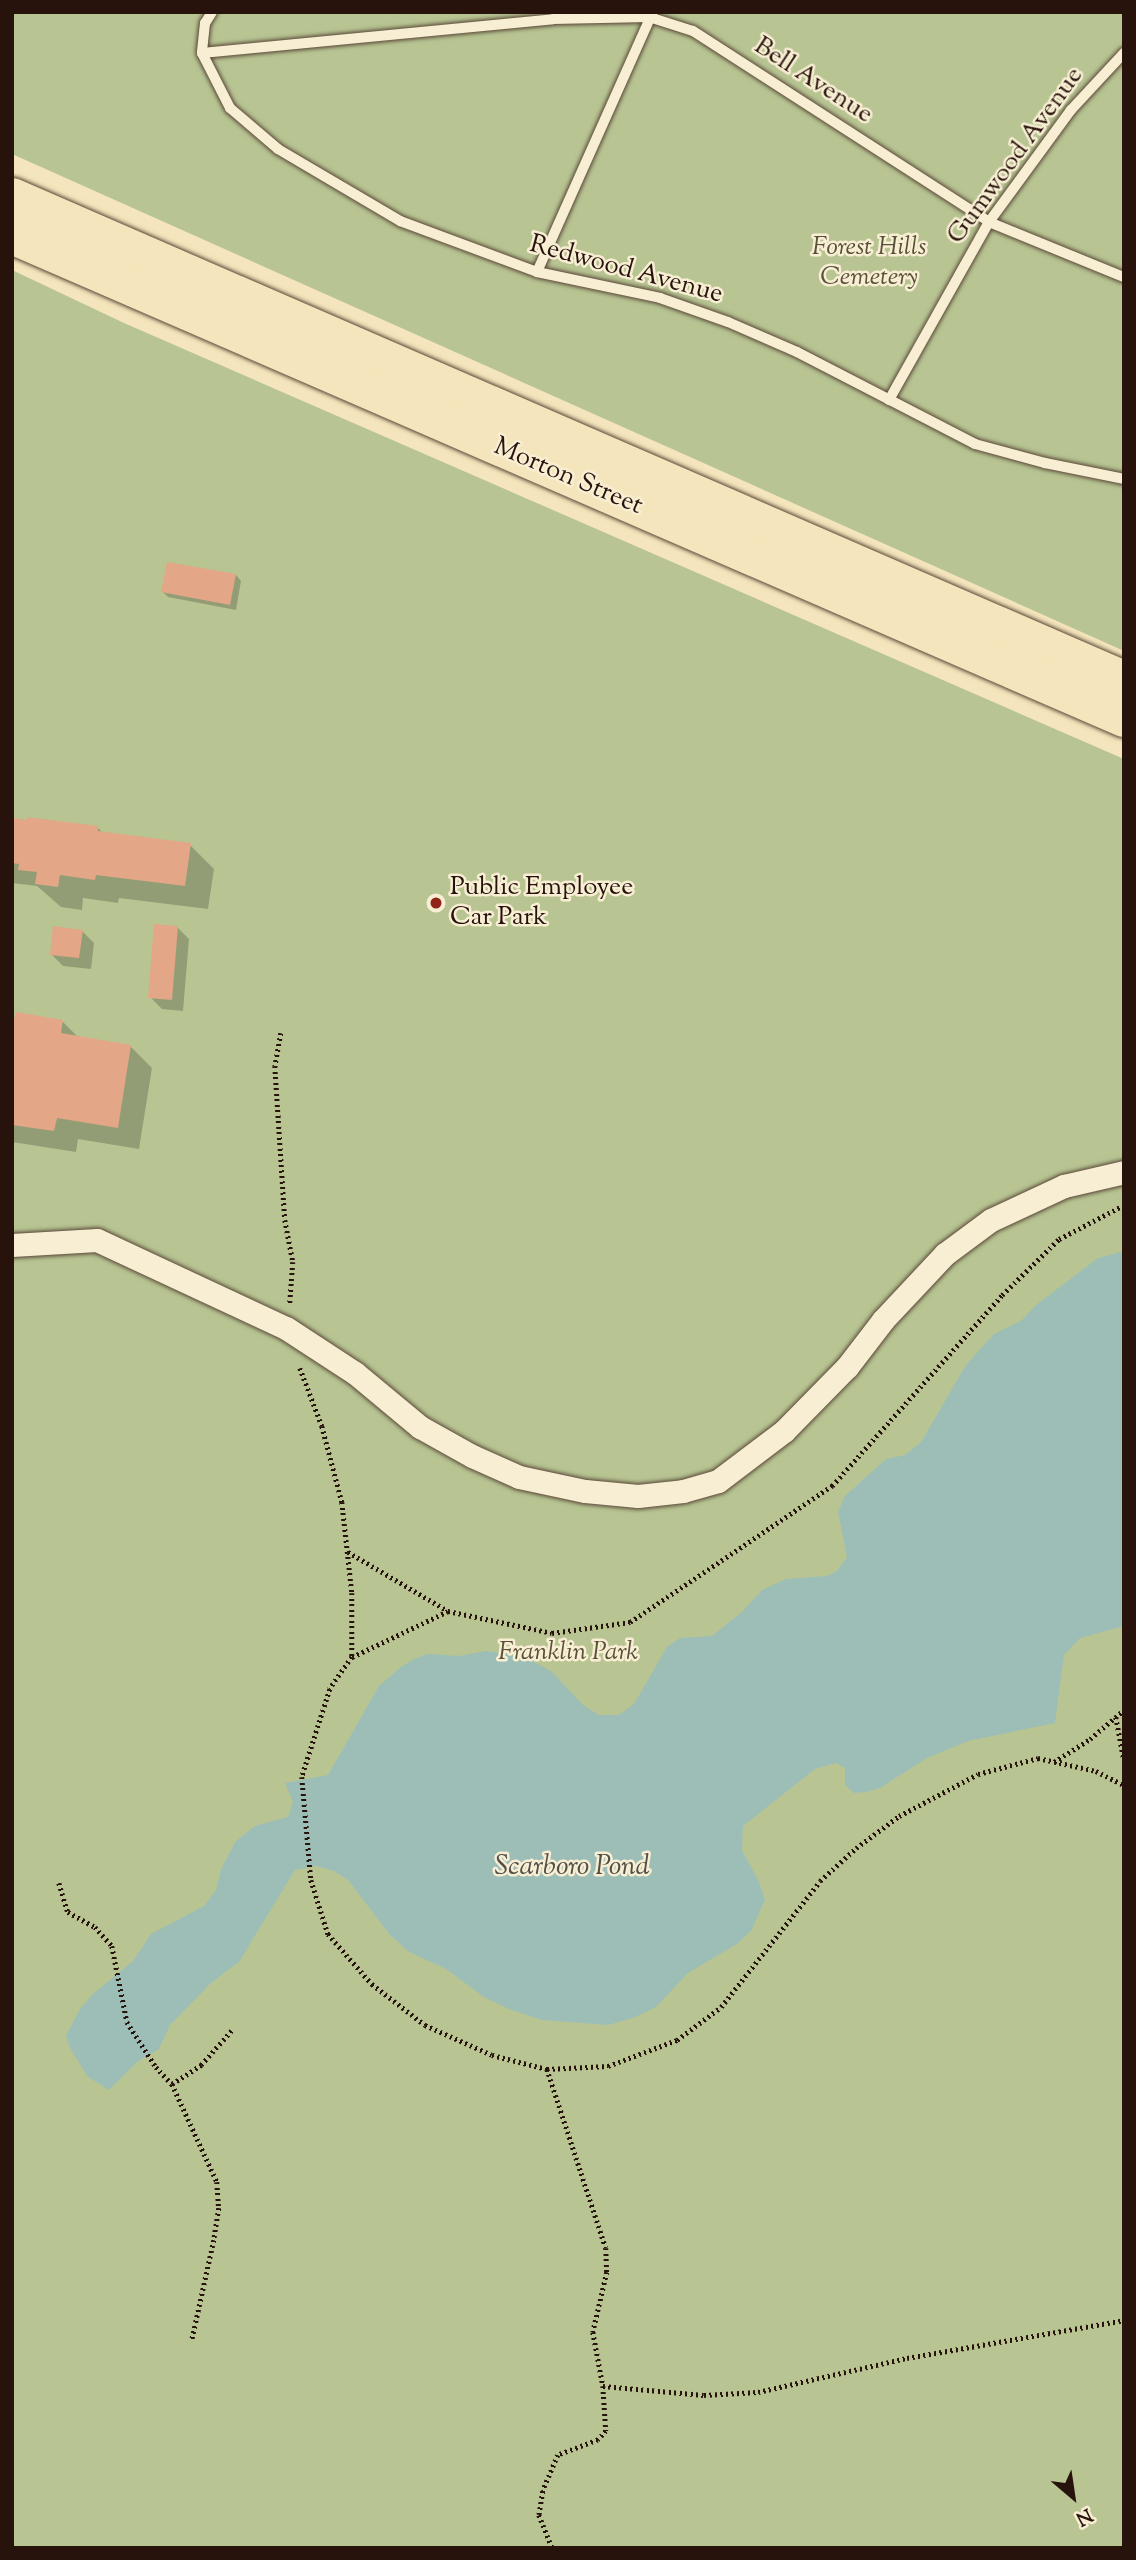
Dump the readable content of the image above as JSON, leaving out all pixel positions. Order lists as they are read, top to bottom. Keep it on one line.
{"streets":{"highway":["Morton Street"],"lane":["Bell Avenue","Gumwood Avenue","Redwood Avenue"]},"crossings":[["Bell Avenue","Gumwood Avenue"],["Bell Avenue","Redwood Avenue"],["Gumwood Avenue","Redwood Avenue"]],"water":["Scarboro Pond"],"parks":["Forest Hills Cemetery","Franklin Park"],"places":["Public Employee Car Park"],"north":"bottom right"}
